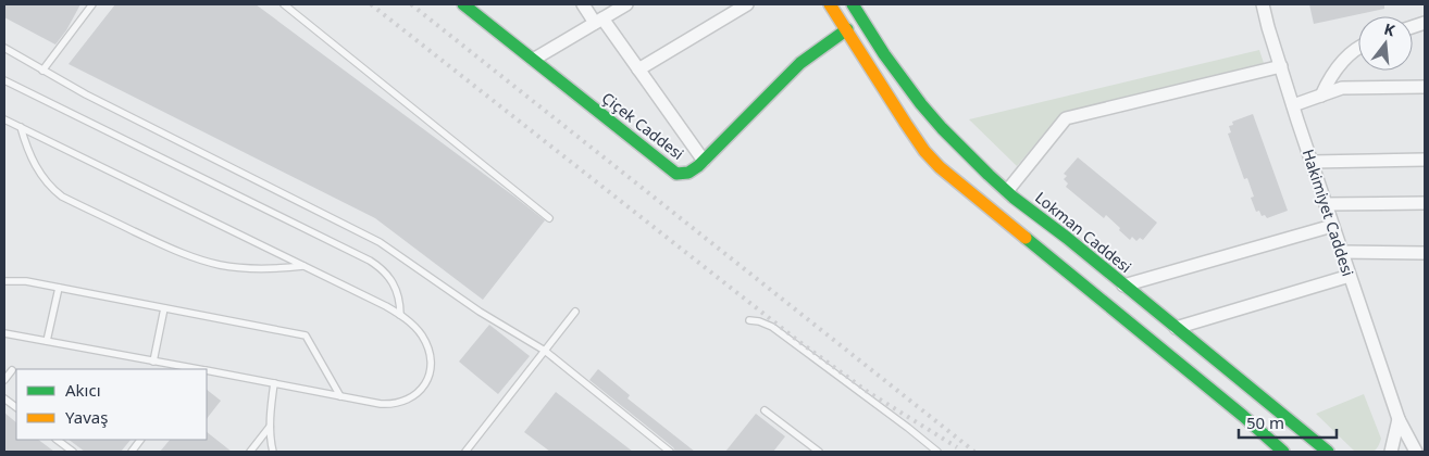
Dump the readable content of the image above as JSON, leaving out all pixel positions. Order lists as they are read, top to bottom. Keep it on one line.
{"streets":{"street":["Çiçek Caddesi","Hakimiyet Caddesi","Lokman Caddesi"]},"legend":["Akıcı","Yavaş"],"scale_bar":"50 m","north":"top"}
